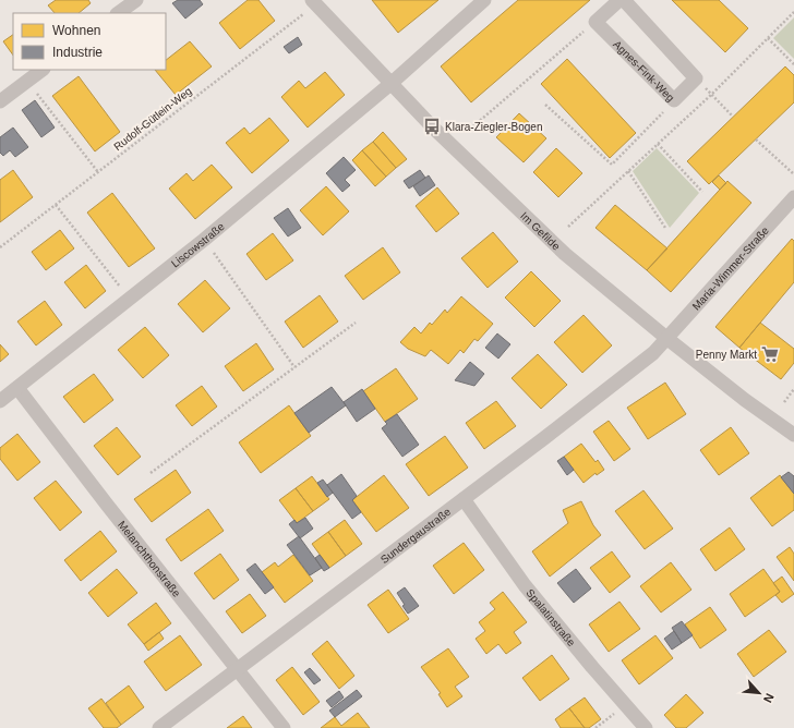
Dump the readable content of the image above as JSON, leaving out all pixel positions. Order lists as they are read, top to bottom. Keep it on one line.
{"streets":{"street":["Agnes-Fink-Weg","Im Gefilde","Liscowstraße","Maria-Wimmer-Straße","Sundergaustraße","Melanchthonstraße","Spalatinstraße"],"path":["Rudolf-Gütlein-Weg"]},"crossings":[["Rudolf-Gütlein-Weg","Im Gefilde"],["Im Gefilde","Liscowstraße"],["Im Gefilde","Maria-Wimmer-Straße"],["Im Gefilde","Sundergaustraße"],["Liscowstraße","Melanchthonstraße"],["Maria-Wimmer-Straße","Sundergaustraße"],["Sundergaustraße","Melanchthonstraße"],["Sundergaustraße","Spalatinstraße"]],"places":{"bus stop":["Klara-Ziegler-Bogen"],"supermarket":["Penny Markt"]},"legend":["Wohnen","Industrie"],"north":"bottom right"}
